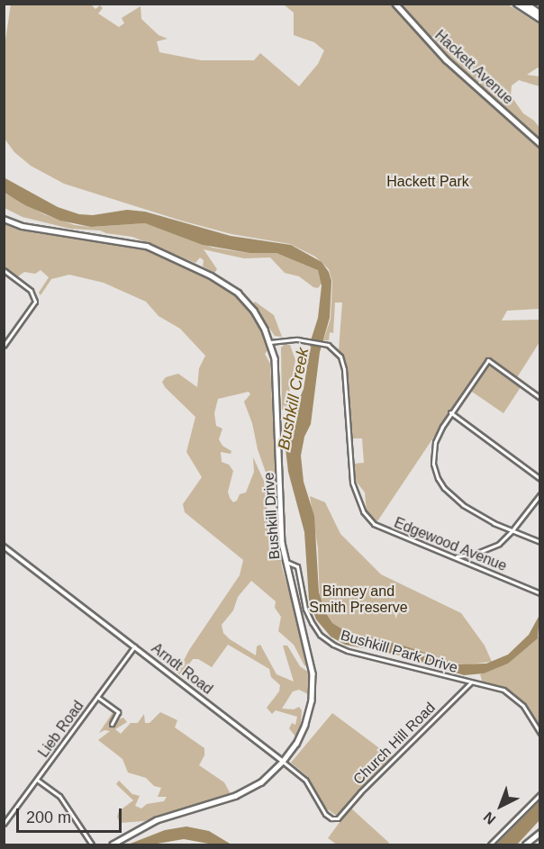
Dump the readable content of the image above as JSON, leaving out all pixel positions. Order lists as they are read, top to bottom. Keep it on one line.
{"streets":{"main road":["Hackett Avenue","Bushkill Drive"],"street":["Edgewood Avenue","Bushkill Park Drive","Arndt Road","Lieb Road","Church Hill Road"]},"crossings":[["Bushkill Drive","Edgewood Avenue"],["Bushkill Drive","Bushkill Park Drive"],["Bushkill Drive","Arndt Road"],["Bushkill Park Drive","Church Hill Road"],["Arndt Road","Lieb Road"],["Arndt Road","Church Hill Road"]],"water":["Bushkill Creek"],"parks":["Hackett Park","Binney and Smith Preserve"],"scale_bar":"200 m","north":"bottom left"}
